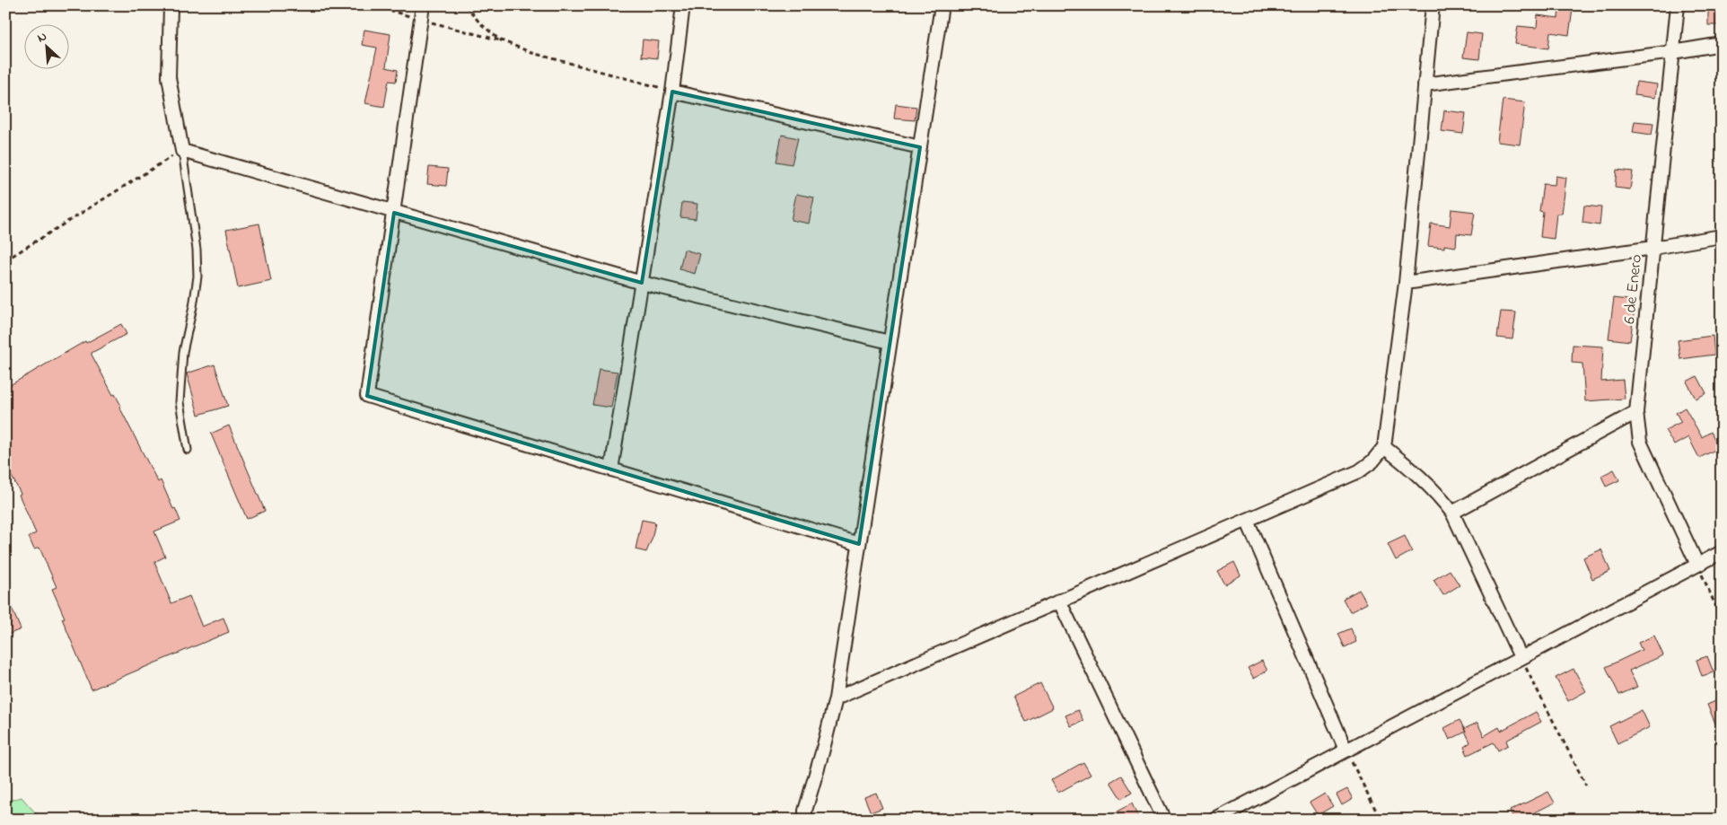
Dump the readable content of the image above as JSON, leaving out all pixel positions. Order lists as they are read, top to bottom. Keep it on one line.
{"streets":{"street":["6 de Enero"]},"north":"top left"}
